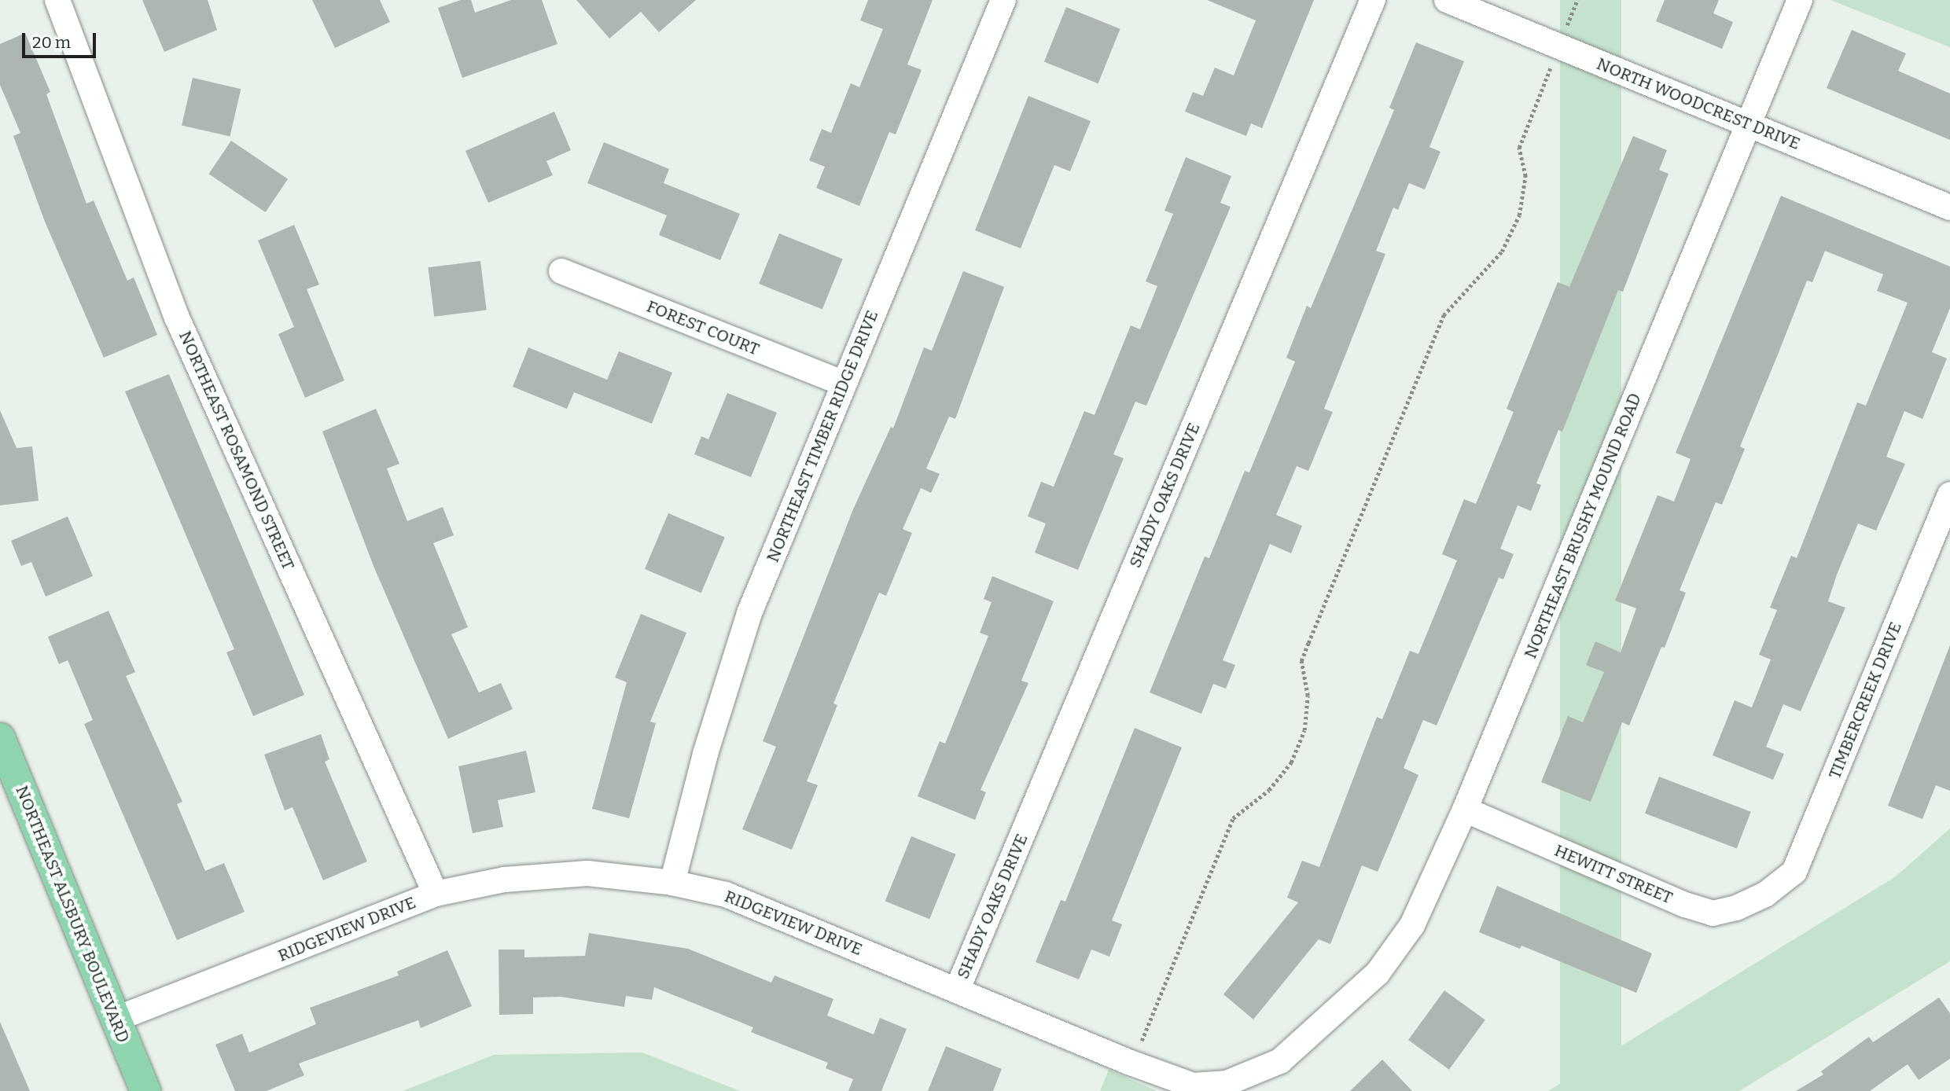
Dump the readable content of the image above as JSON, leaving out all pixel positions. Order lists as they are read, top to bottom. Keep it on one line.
{"streets":{"main road":["NORTHEAST ALSBURY BOULEVARD"],"street":["NORTH WOODCREST DRIVE","FOREST COURT","NORTHEAST TIMBER RIDGE DRIVE","NORTHEAST ROSAMOND STREET","SHADY OAKS DRIVE","NORTHEAST BRUSHY MOUND ROAD","TIMBERCREEK DRIVE","HEWITT STREET","RIDGEVIEW DRIVE"]},"crossings":[["NORTH WOODCREST DRIVE","NORTHEAST BRUSHY MOUND ROAD"],["FOREST COURT","NORTHEAST TIMBER RIDGE DRIVE"],["NORTHEAST TIMBER RIDGE DRIVE","RIDGEVIEW DRIVE"],["NORTHEAST ROSAMOND STREET","RIDGEVIEW DRIVE"],["SHADY OAKS DRIVE","RIDGEVIEW DRIVE"],["NORTHEAST BRUSHY MOUND ROAD","HEWITT STREET"],["NORTHEAST BRUSHY MOUND ROAD","RIDGEVIEW DRIVE"],["TIMBERCREEK DRIVE","HEWITT STREET"],["NORTHEAST ALSBURY BOULEVARD","RIDGEVIEW DRIVE"]],"scale_bar":"20 m"}
